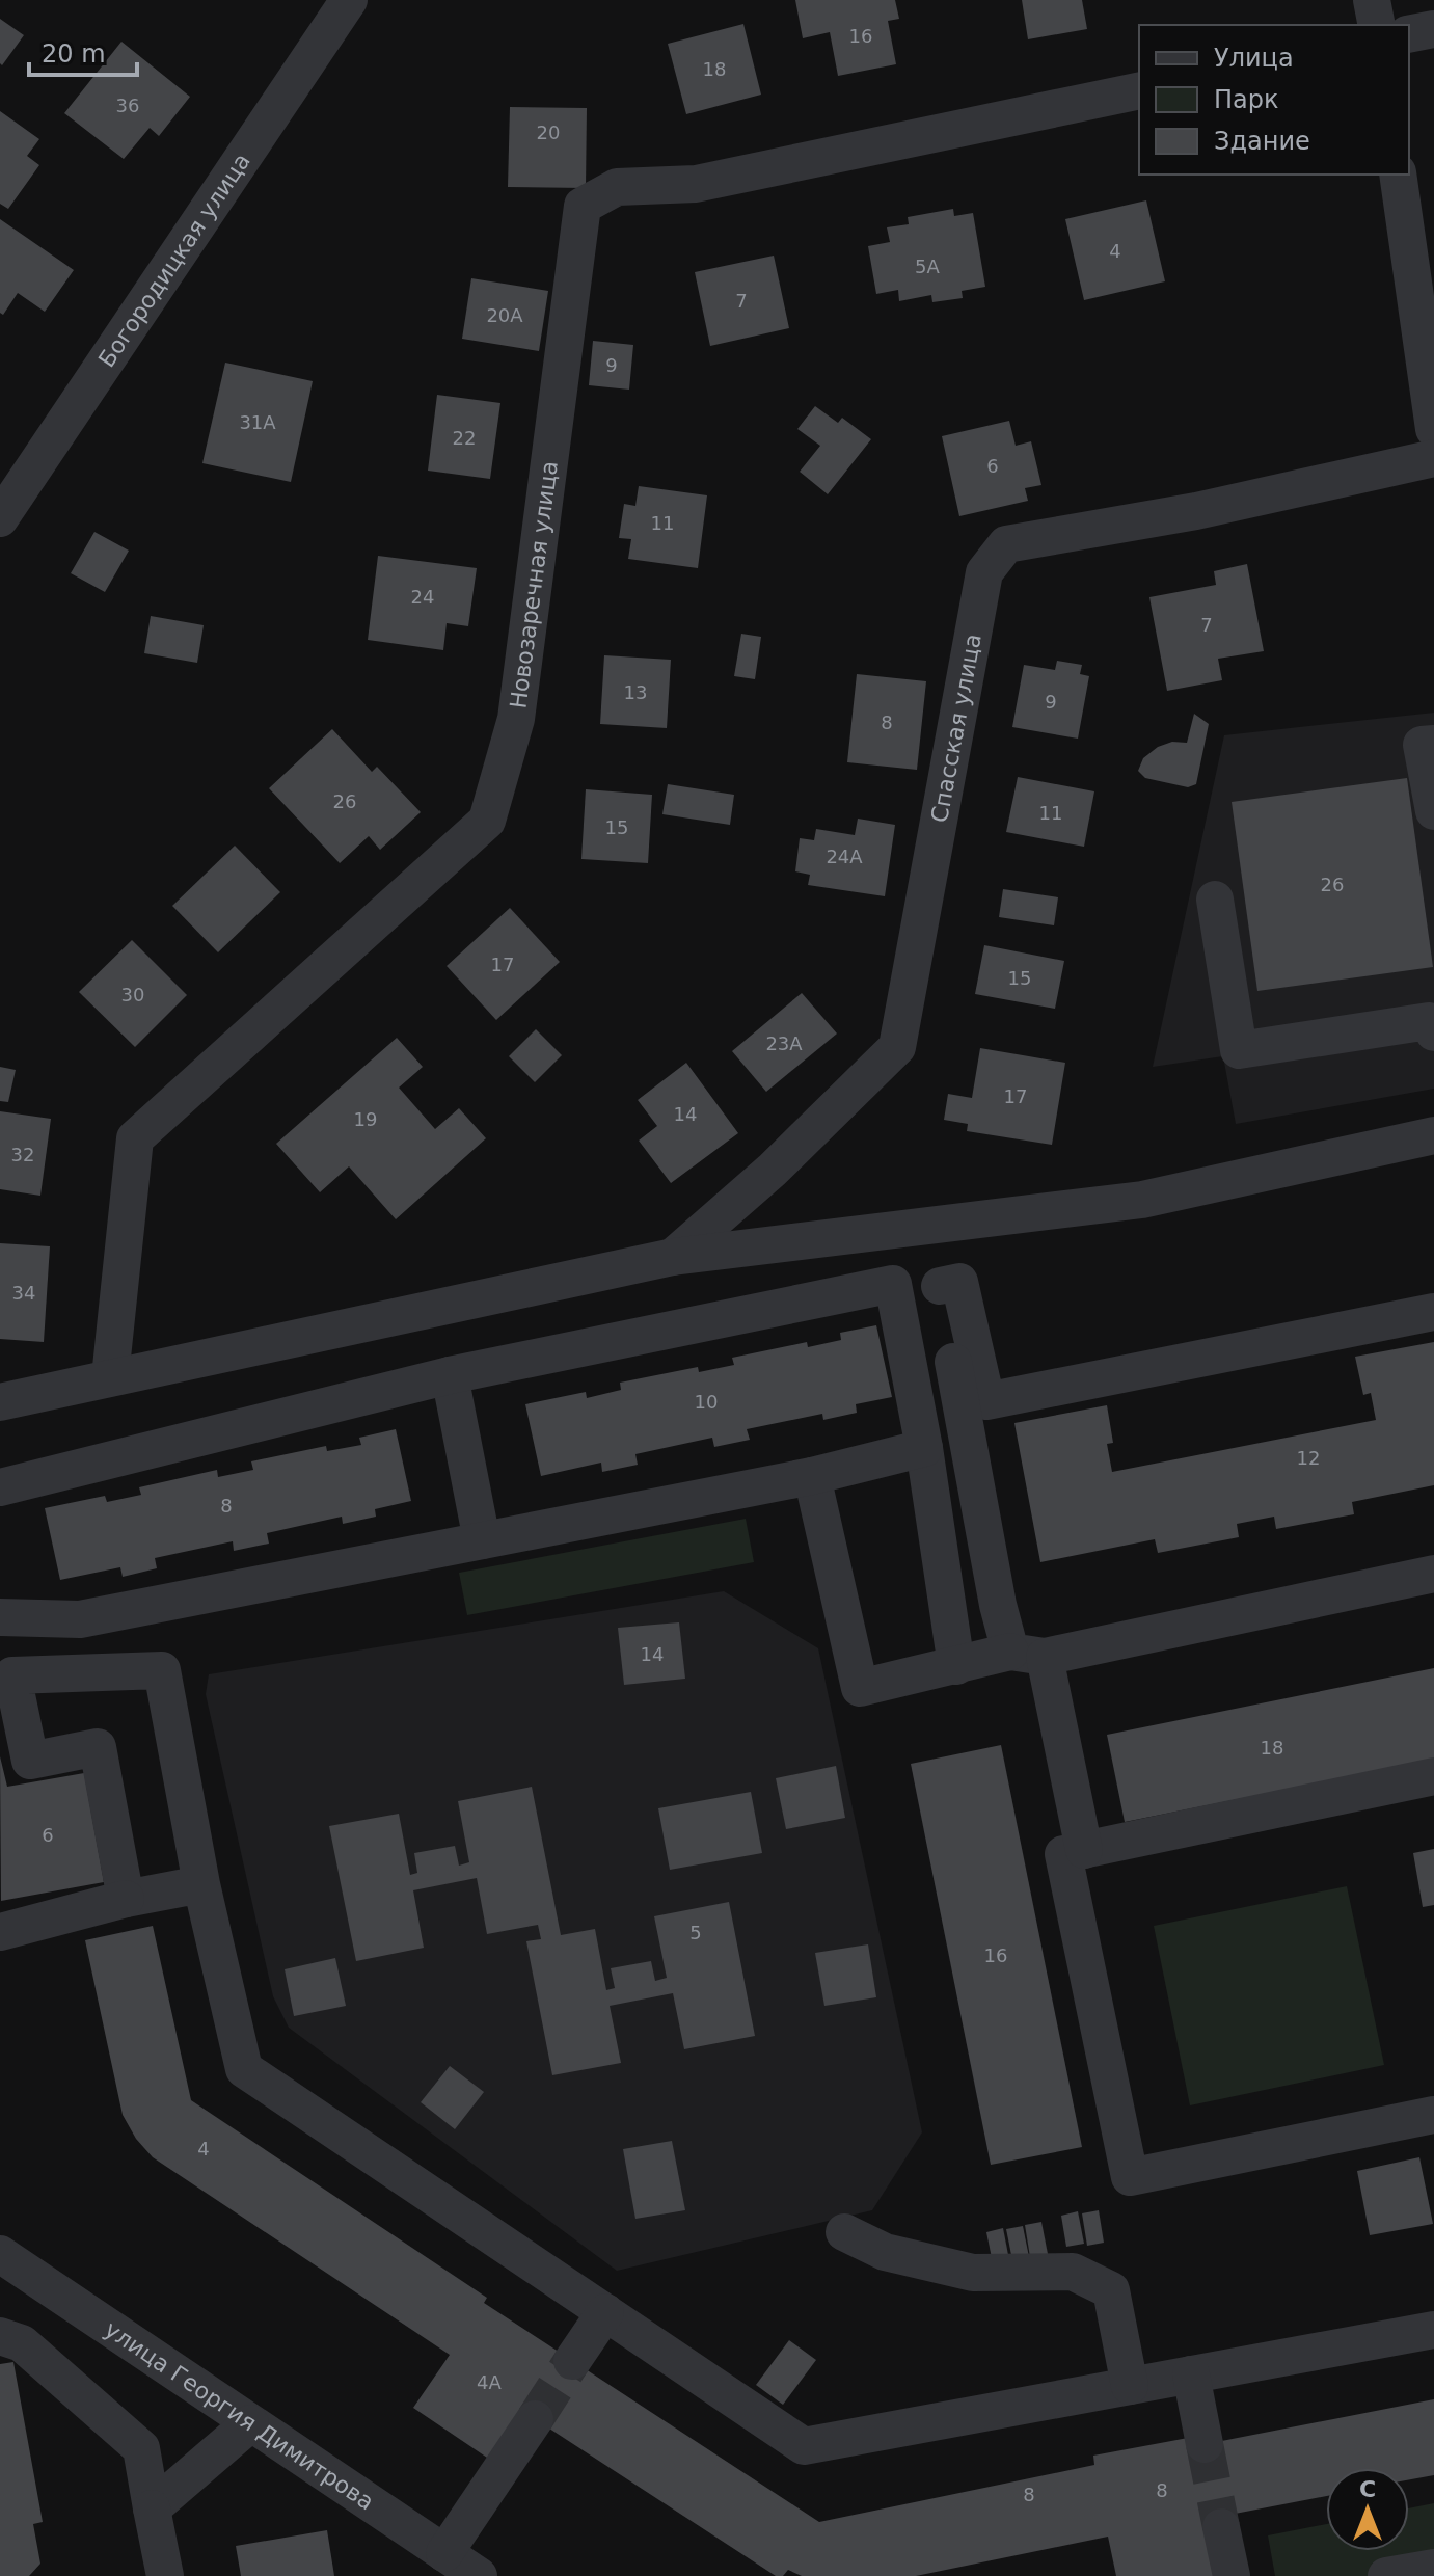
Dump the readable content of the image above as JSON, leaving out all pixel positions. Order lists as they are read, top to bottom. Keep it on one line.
{"streets":{"street":["Богородицкая улица","Новозаречная улица","Спасская улица","улица Георгия Димитрова"]},"house_numbers":["16","18","36","20","4","5А","7","20А","9","31А","22","6","11","24","7","13","9","8","26","11","15","24А","26","17","15","30","23А","17","14","19","32","34","10","12","8","14","18","6","5","16","4","4А","8","8"],"legend":["Улица","Парк","Здание"],"scale_bar":"20 m","north":"top"}
